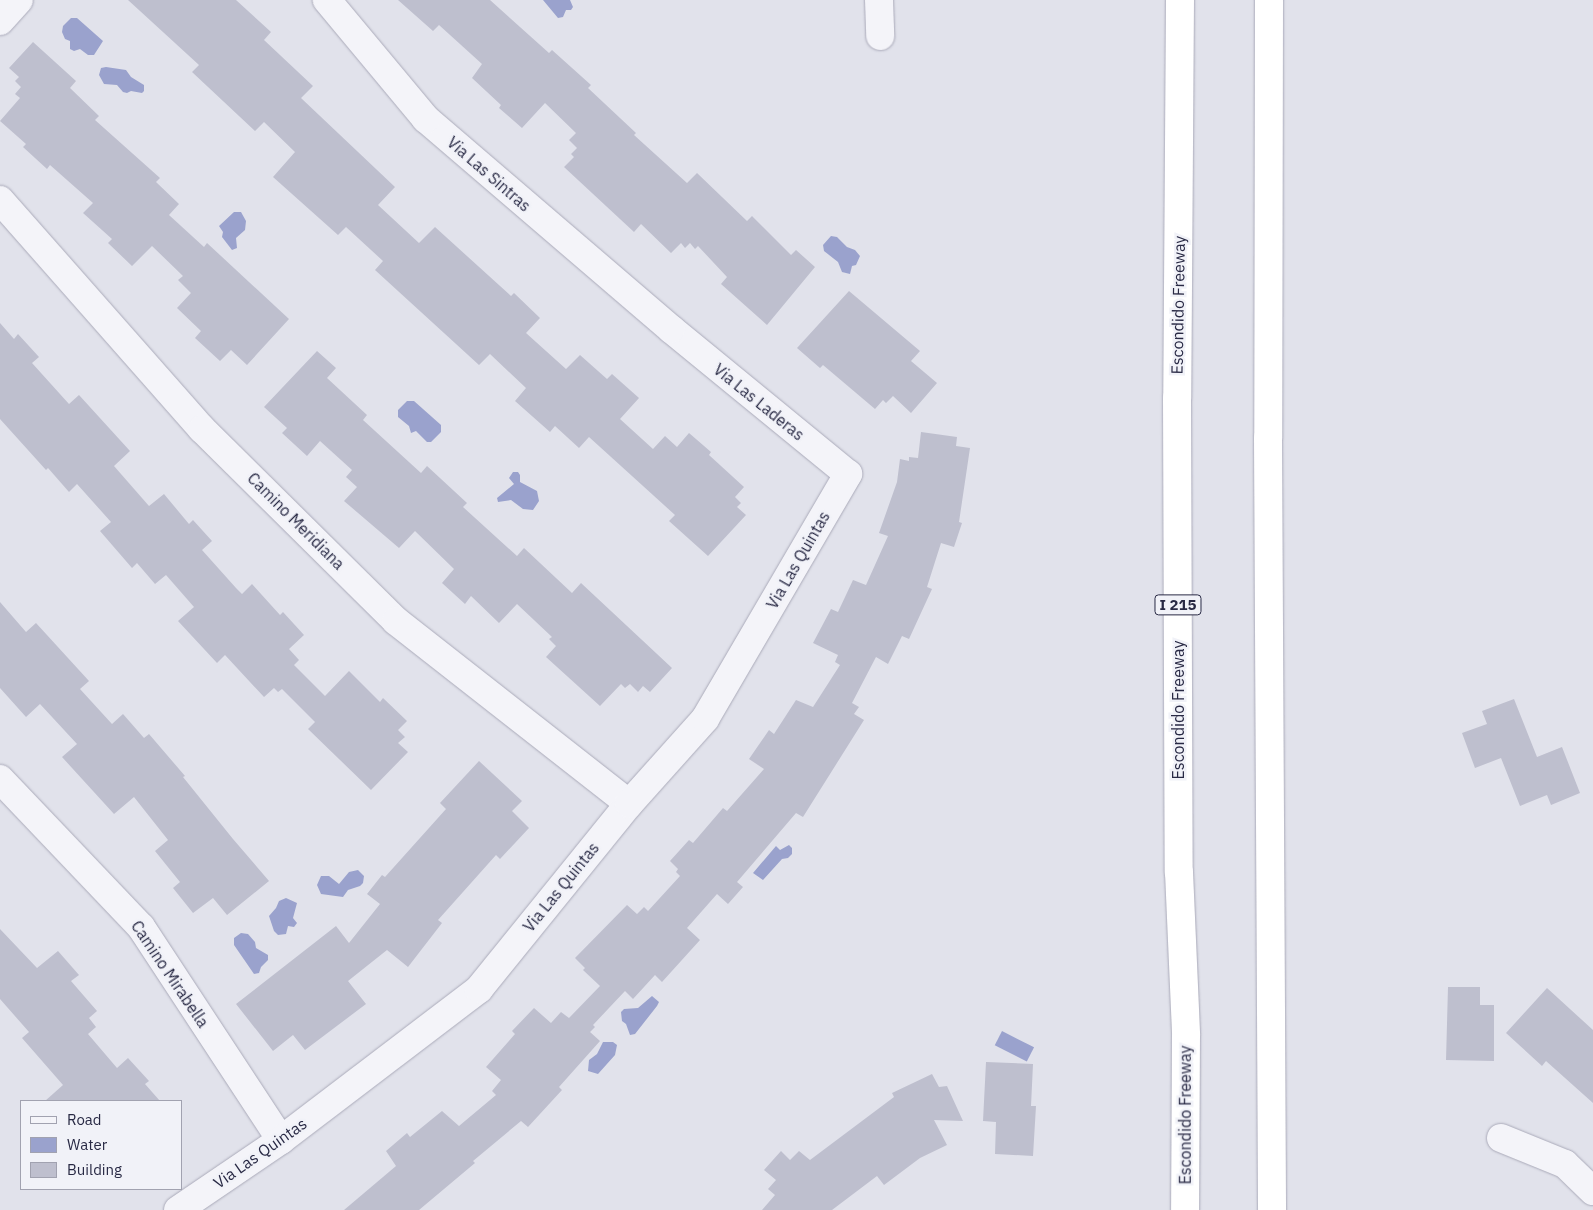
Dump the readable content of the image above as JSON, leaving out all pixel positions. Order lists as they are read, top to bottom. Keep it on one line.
{"streets":{"highway":["Escondido Freeway","I 215"],"street":["Via Las Sintras","Via Las Laderas","Camino Meridiana","Via Las Quintas","Camino Mirabella"]},"crossings":[["Via Las Sintras","Via Las Laderas"],["Via Las Laderas","Via Las Quintas"],["Camino Meridiana","Via Las Quintas"],["Via Las Quintas","Camino Mirabella"]],"legend":["Road","Water","Building"]}
